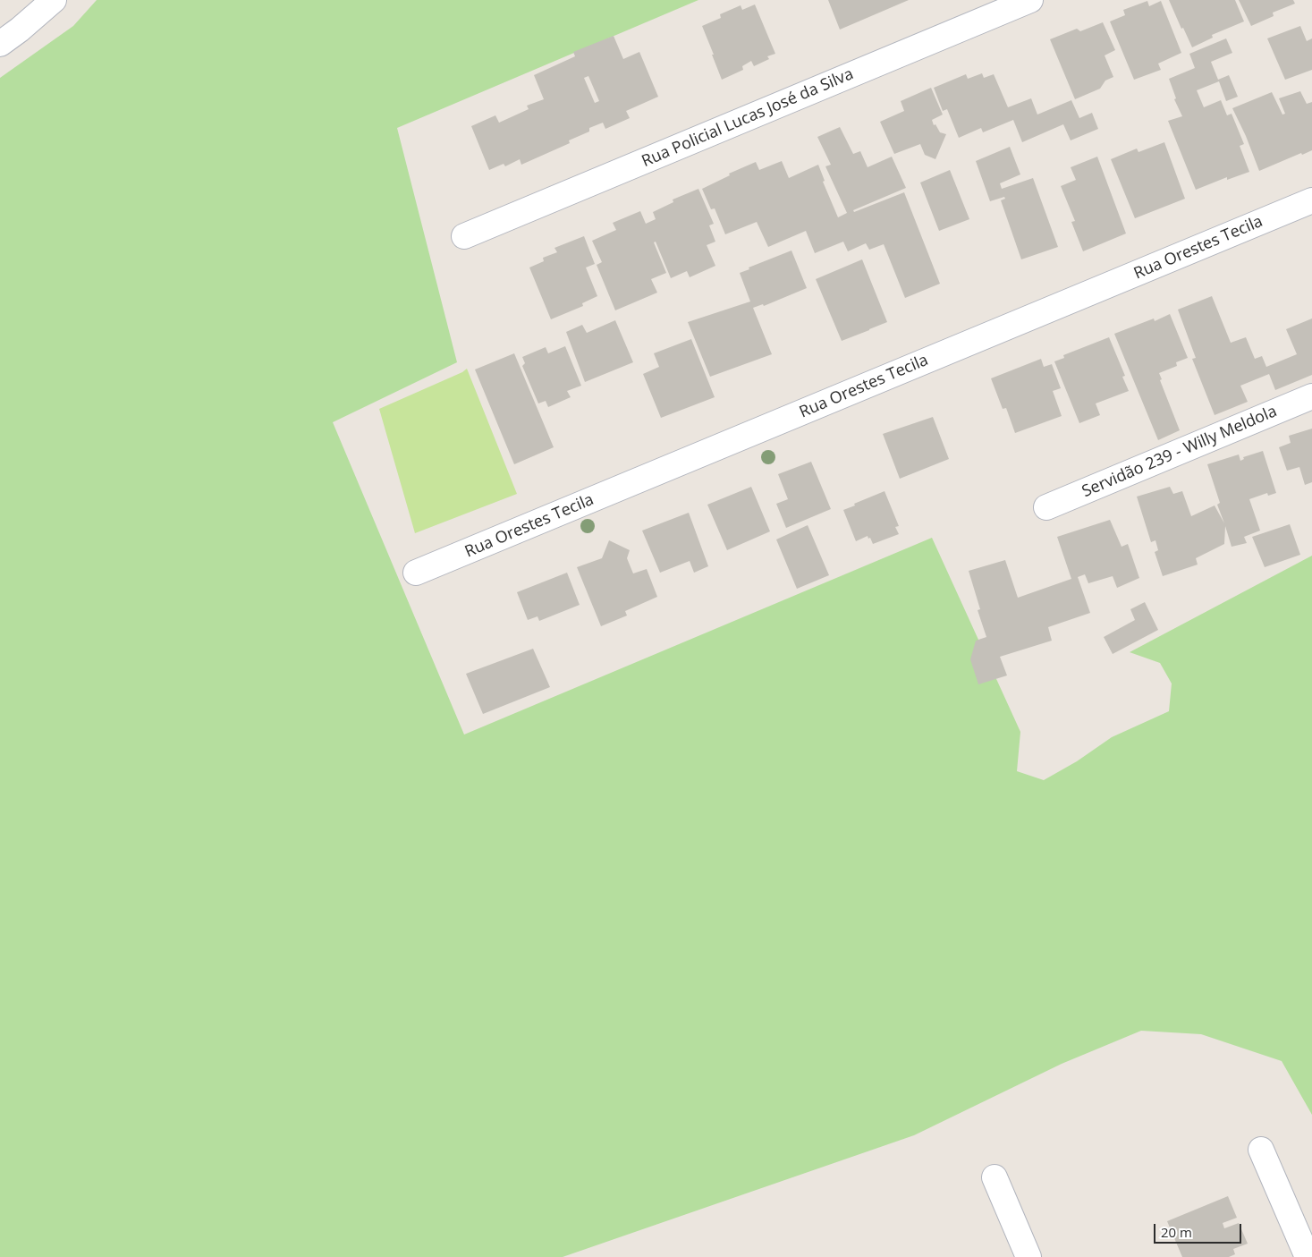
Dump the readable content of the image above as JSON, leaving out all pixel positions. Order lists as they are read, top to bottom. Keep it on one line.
{"streets":{"street":["Rua Policial Lucas José da Silva","Rua Orestes Tecila","Servidão 239 - Willy Meldola"]},"scale_bar":"20 m"}
